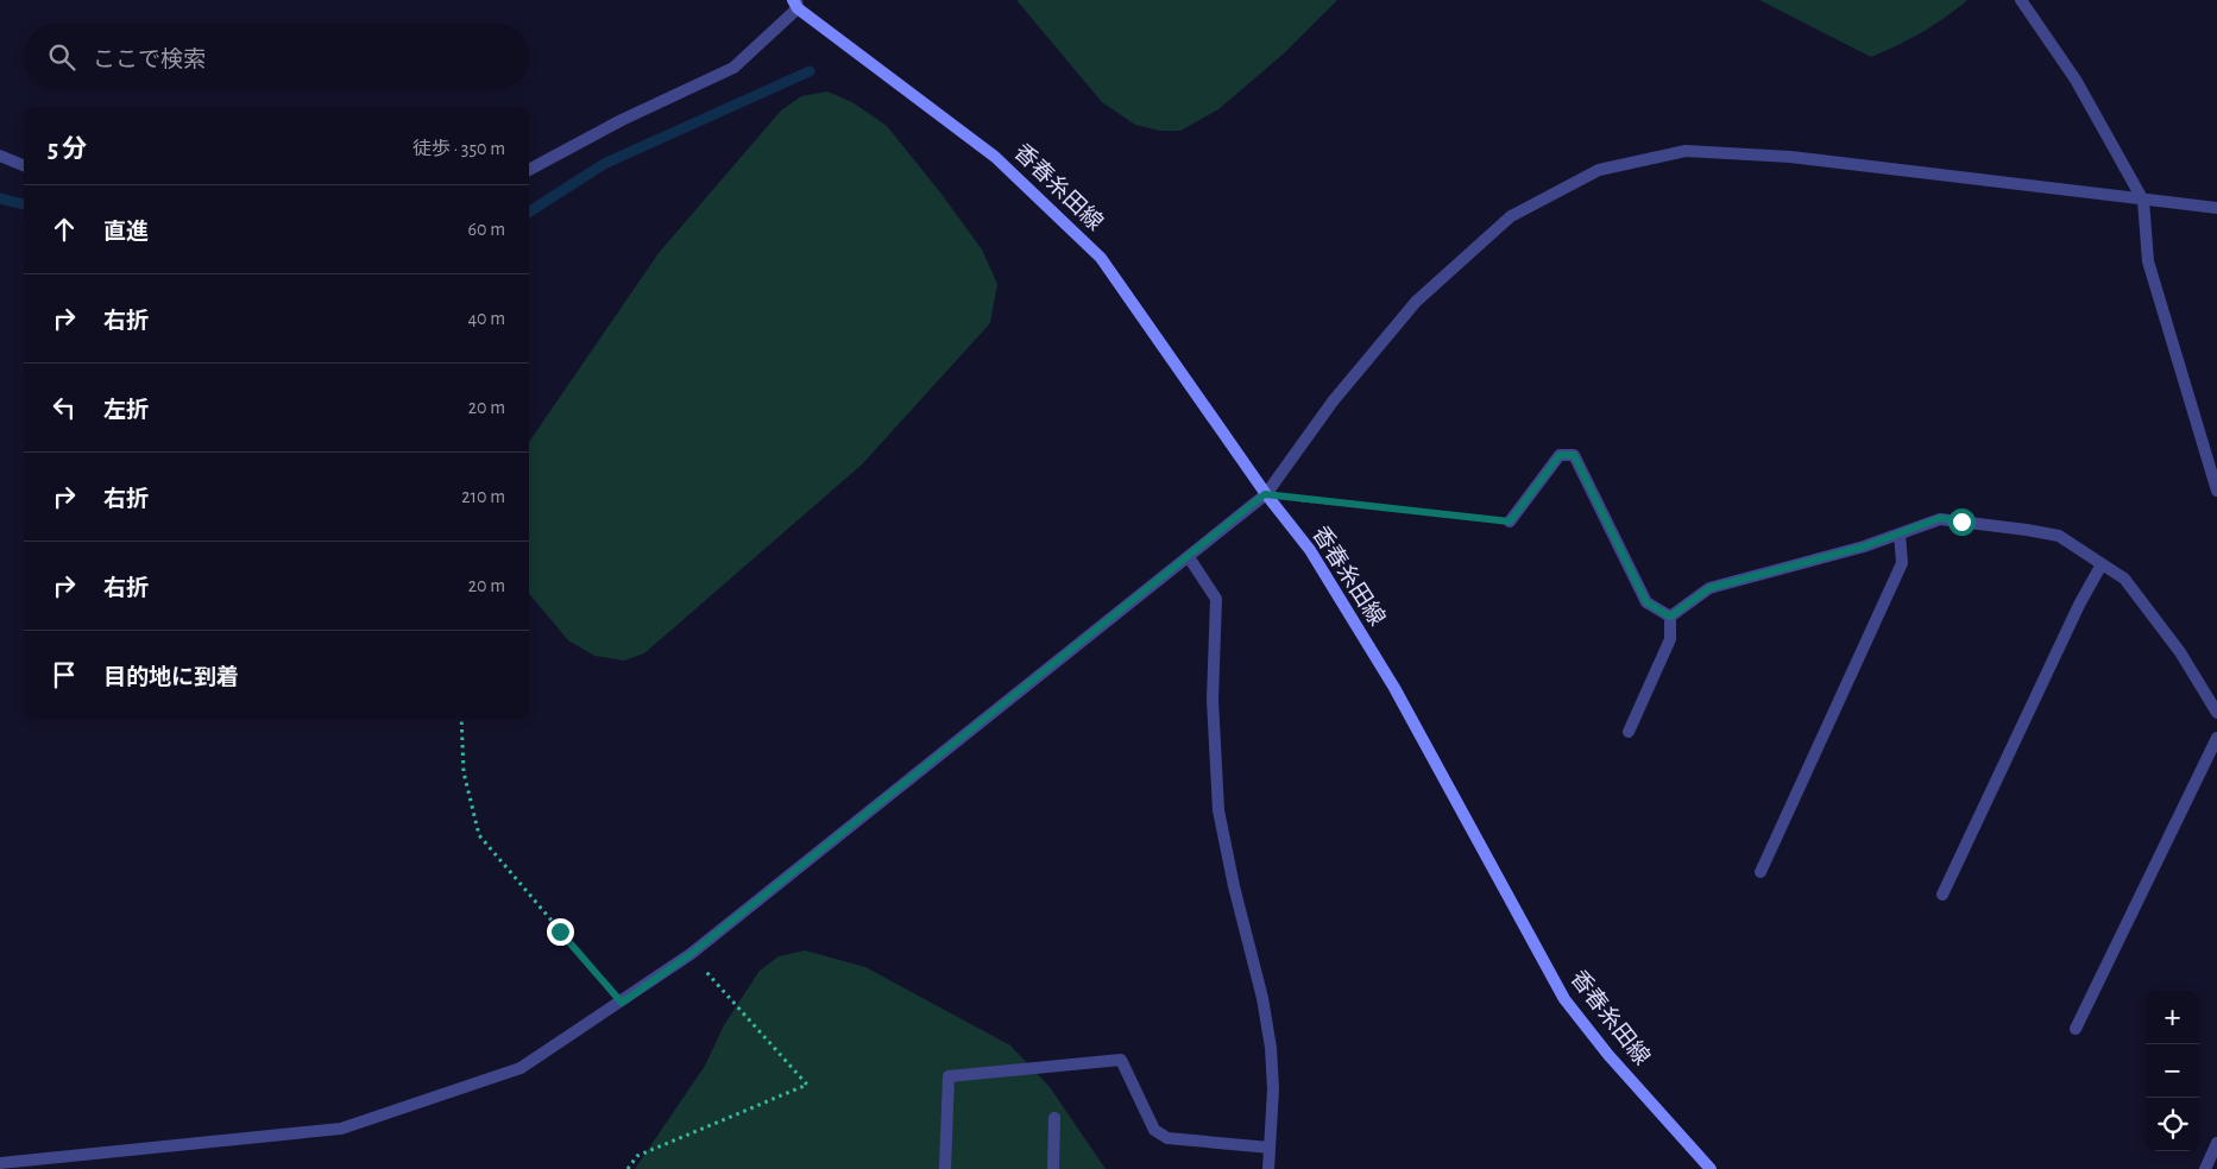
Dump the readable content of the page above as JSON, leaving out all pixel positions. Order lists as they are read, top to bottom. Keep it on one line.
{"streets":{"main road":["香春糸田線"]},"page":{"search":"ここで検索","heading":["5 分","徒歩 · 350 m"],"list":[["直進","60 m"],["右折","40 m"],["左折","20 m"],["右折","210 m"],["右折","20 m"],"目的地に到着"],"map_buttons":["+","−"]}}
